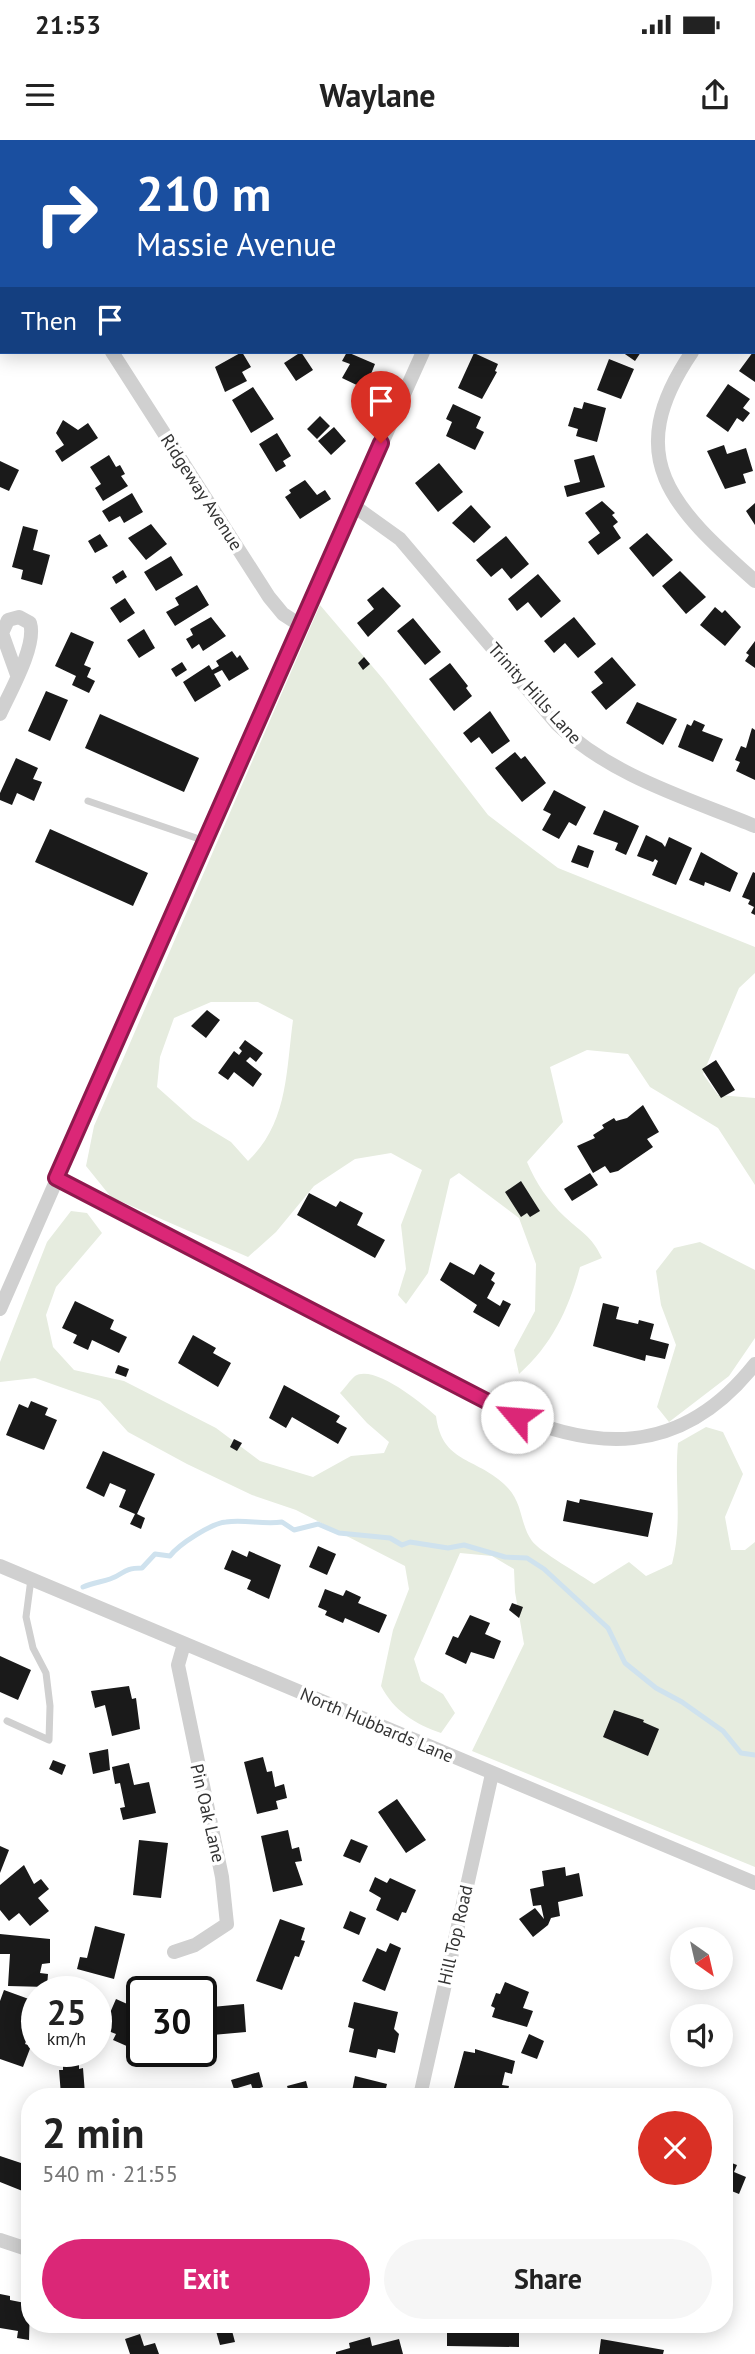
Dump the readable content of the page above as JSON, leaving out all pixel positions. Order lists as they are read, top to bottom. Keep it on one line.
{"streets":{"street":["Ridgeway Avenue","Trinity Hills Lane","North Hubbards Lane","Pin Oak Lane","Hill Top Road"]},"crossings":[["North Hubbards Lane","Pin Oak Lane"],["North Hubbards Lane","Hill Top Road"]],"north":"bottom right","page":{"status":"21:53","header":"Waylane","turn":["210 m","Massie Avenue"],"then":"Then","speed":"25 km/h","limit":"30","heading":["2 min","540 m · 21:55"],"buttons":["Exit","Share"]}}
